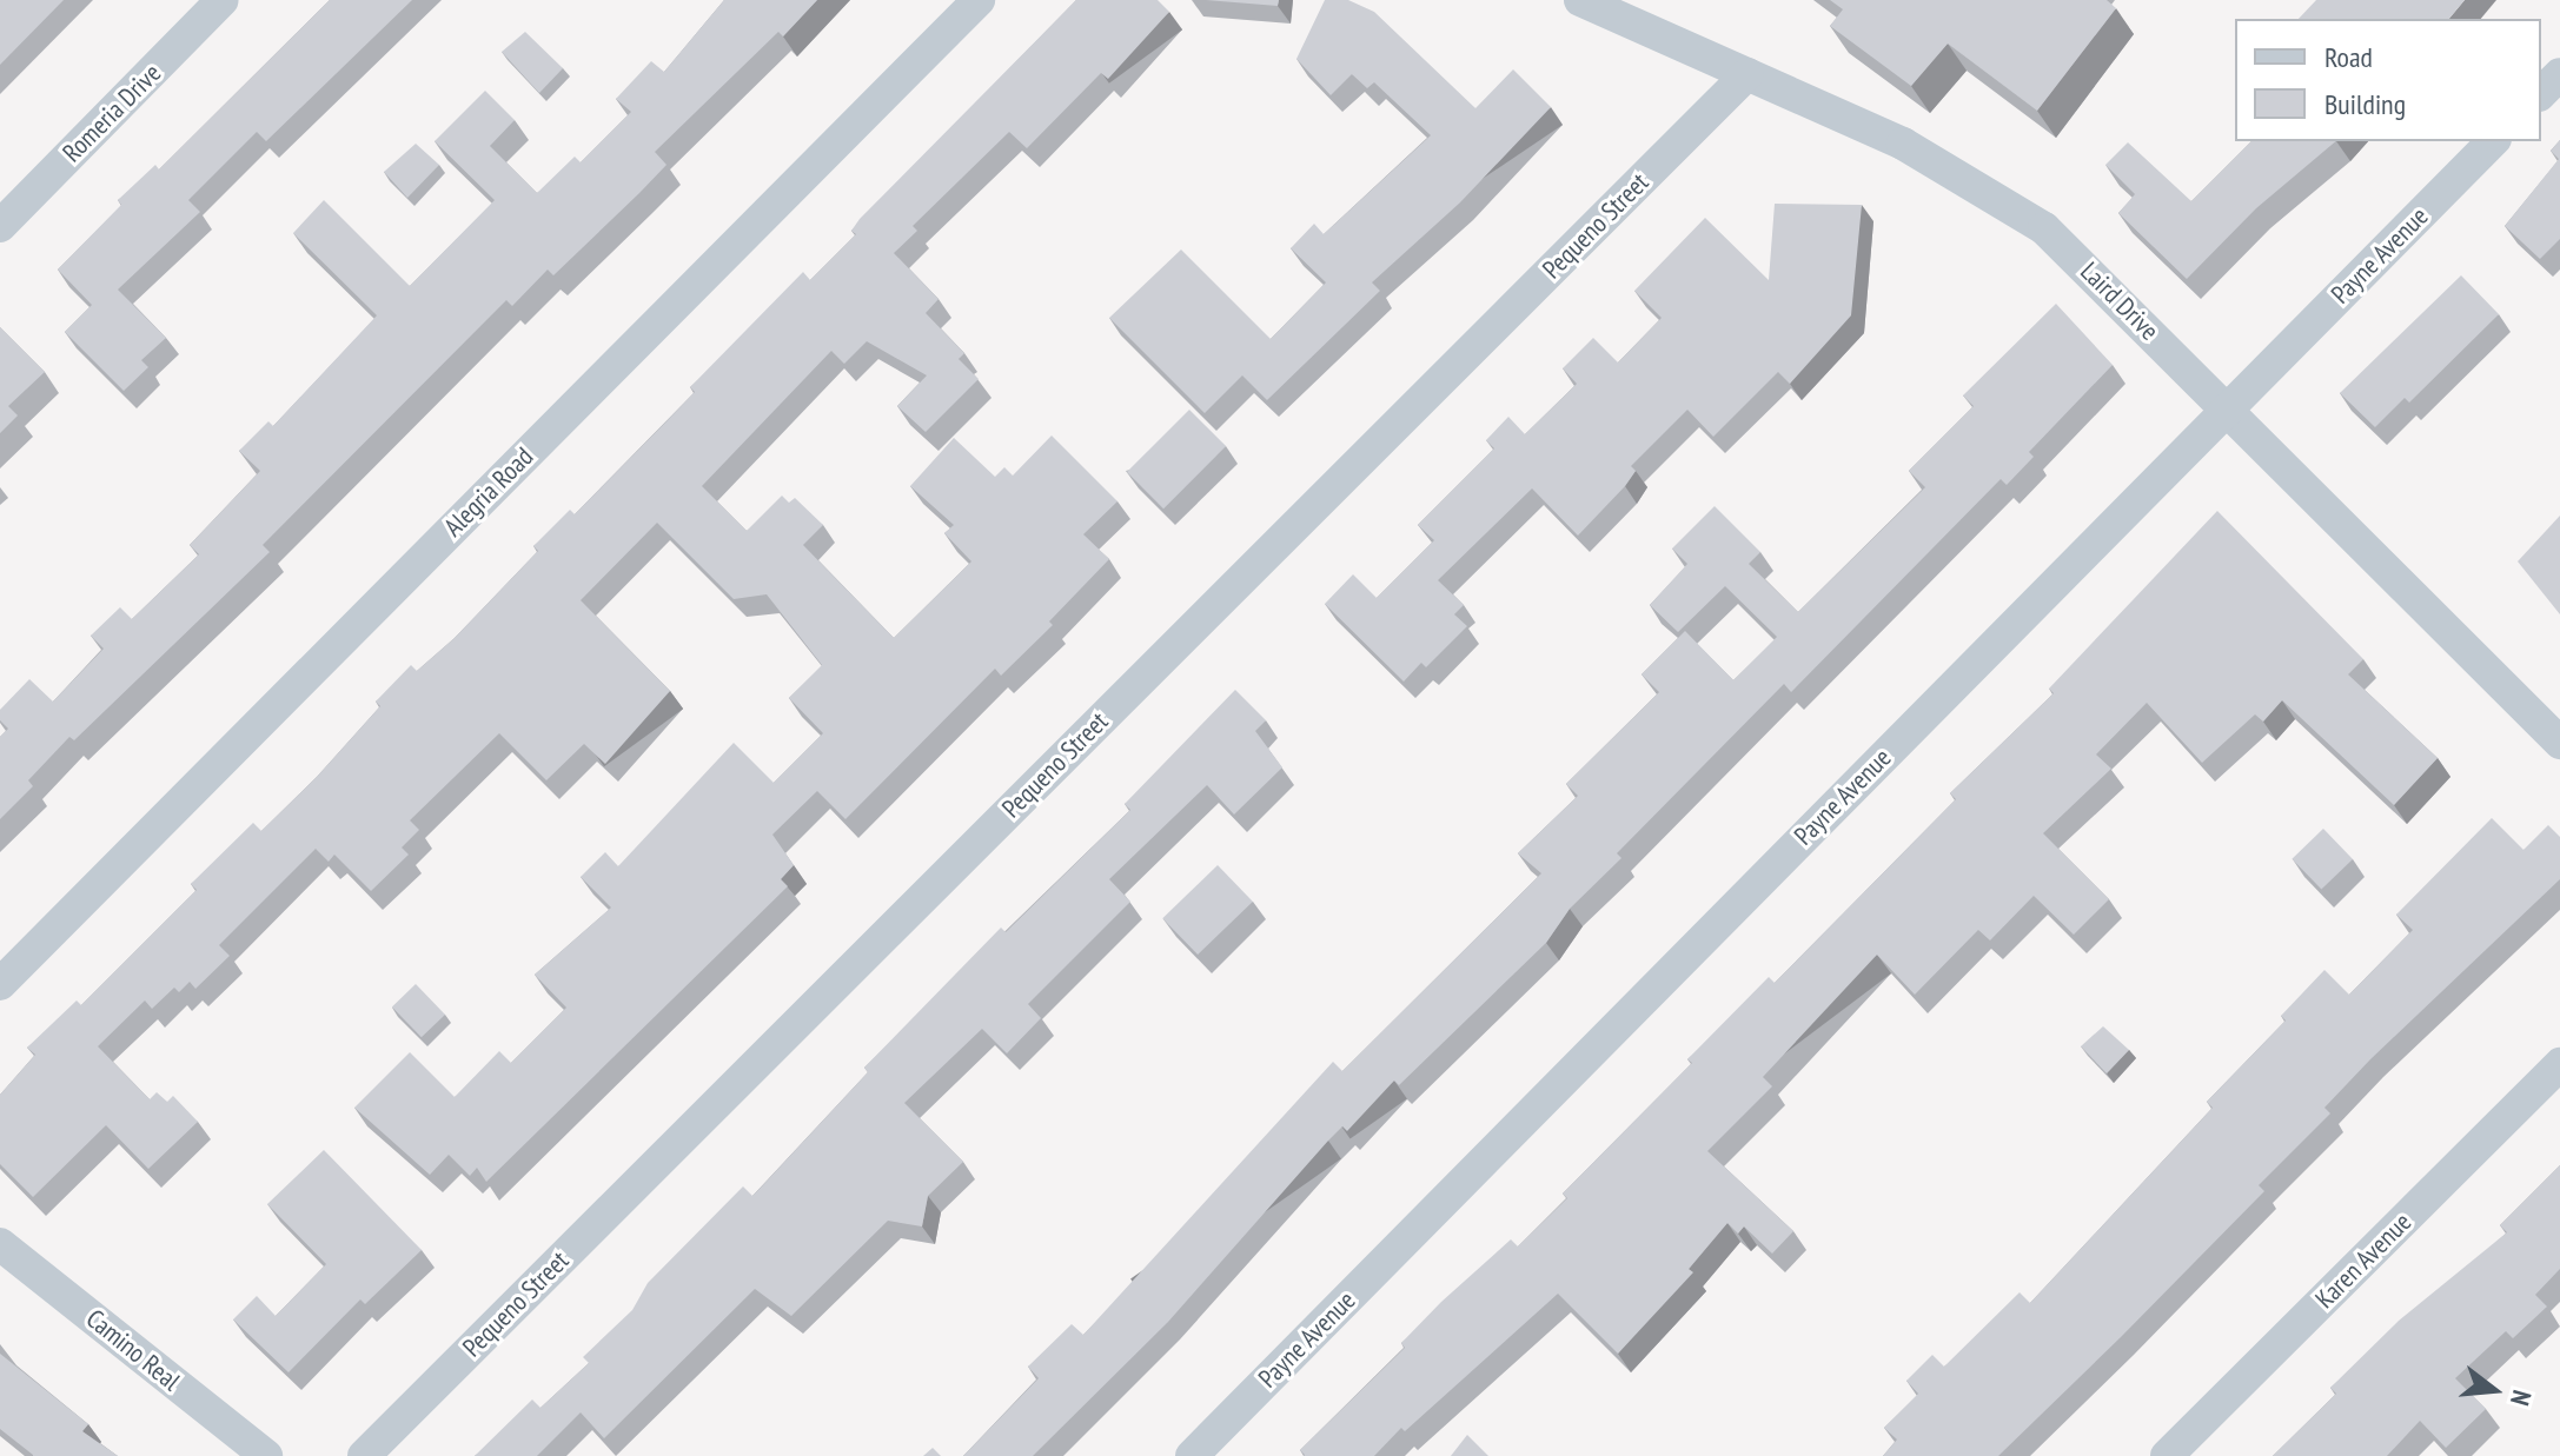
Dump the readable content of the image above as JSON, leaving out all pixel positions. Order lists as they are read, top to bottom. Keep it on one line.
{"streets":{"street":["Romeria Drive","Pequeno Street","Payne Avenue","Laird Drive","Alegria Road","Karen Avenue","Camino Real"]},"crossings":[["Pequeno Street","Laird Drive"],["Payne Avenue","Laird Drive"]],"legend":["Road","Building"],"north":"right"}
